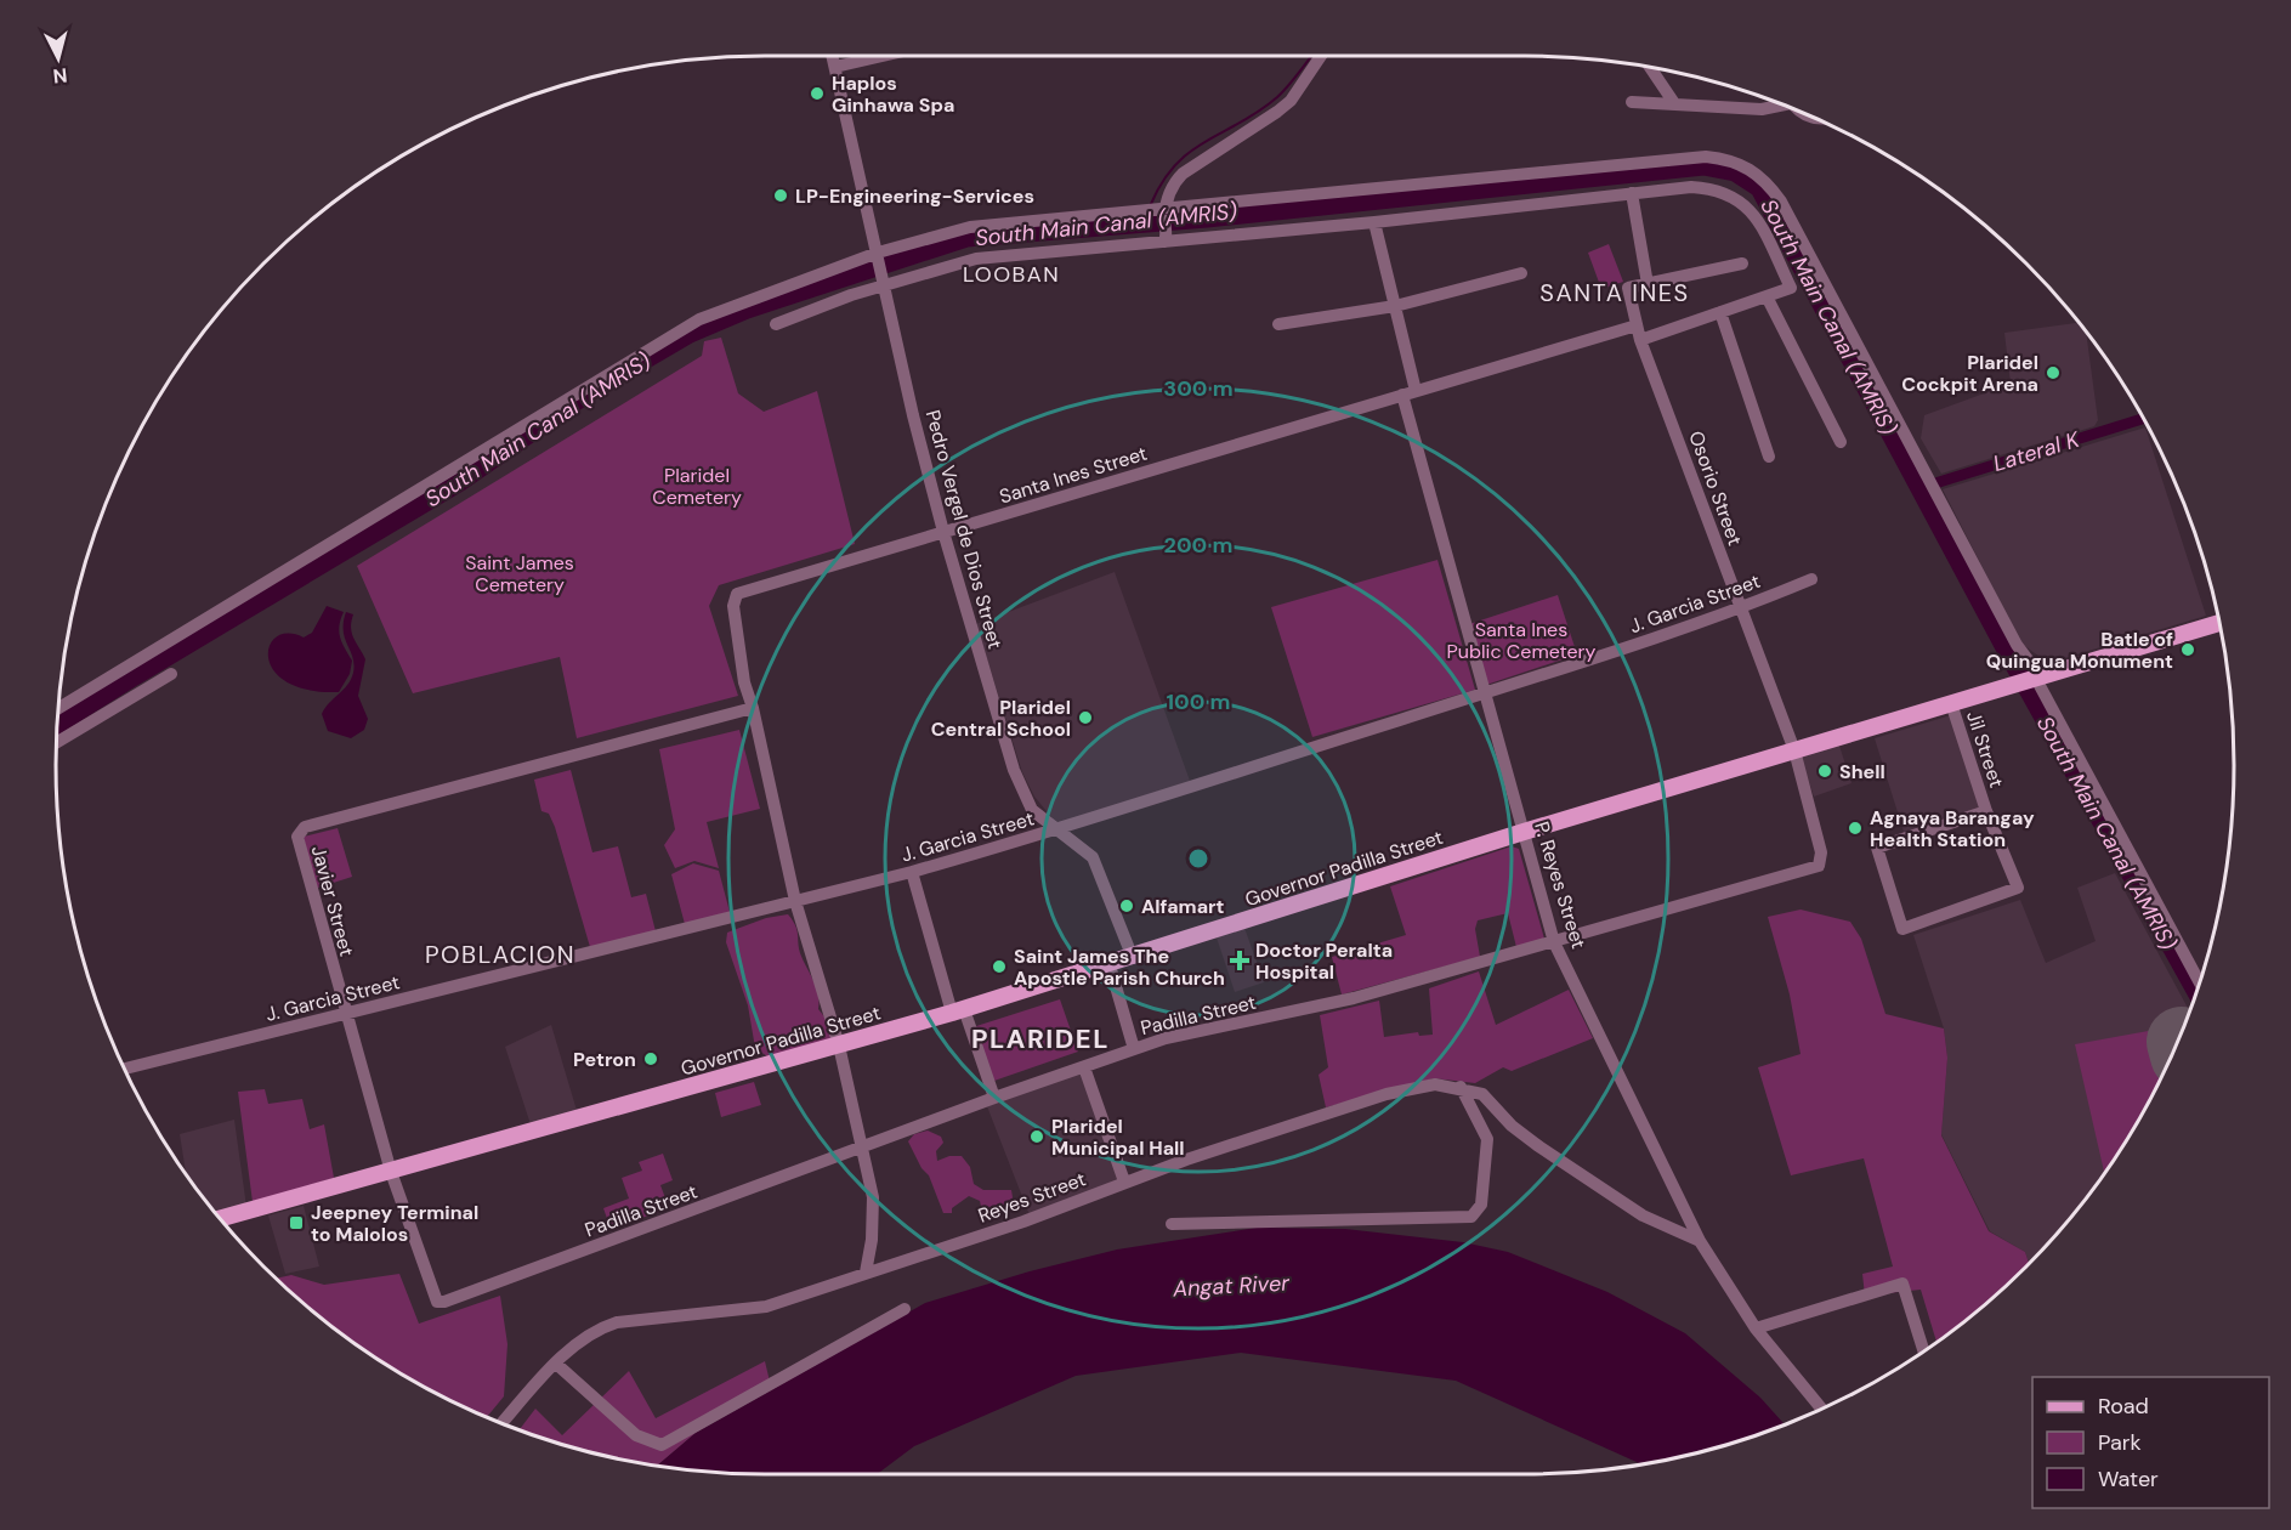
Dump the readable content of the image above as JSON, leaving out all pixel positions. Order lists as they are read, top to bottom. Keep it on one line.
{"streets":{"main road":["Governor Padilla Street"],"street":["Santa Ines Street","Osorio Street","Pedro Vergel de Dios Street","J. Garcia Street","Jil Street","P. Reyes Street","Javier Street","Padilla Street","Reyes Street"]},"crossings":[["Santa Ines Street","Osorio Street"],["Santa Ines Street","Pedro Vergel de Dios Street"],["Santa Ines Street","J. Garcia Street"],["Santa Ines Street","Governor Padilla Street"],["Santa Ines Street","P. Reyes Street"],["Santa Ines Street","Javier Street"],["Santa Ines Street","Padilla Street"],["Santa Ines Street","Reyes Street"],["Osorio Street","J. Garcia Street"],["Osorio Street","Governor Padilla Street"],["Osorio Street","Padilla Street"],["Pedro Vergel de Dios Street","J. Garcia Street"],["Pedro Vergel de Dios Street","Governor Padilla Street"],["J. Garcia Street","P. Reyes Street"],["J. Garcia Street","Javier Street"],["Jil Street","Governor Padilla Street"],["Governor Padilla Street","P. Reyes Street"],["Governor Padilla Street","Javier Street"],["P. Reyes Street","Padilla Street"],["P. Reyes Street","Reyes Street"],["Javier Street","Padilla Street"]],"districts":["LOOBAN","SANTA INES","POBLACION","PLARIDEL"],"water":["South Main Canal (AMRIS)","Lateral K","Angat River"],"parks":["Plaridel Cemetery","Saint James Cemetery","Santa Ines Public Cemetery"],"places":{"other":["Haplos Ginhawa Spa","LP-Engineering-Services","Plaridel Cockpit Arena","Batle of Quingua Monument","Plaridel Central School","Shell","Agnaya Barangay Health Station","Alfamart","Saint James The Apostle Parish Church","Petron","Plaridel Municipal Hall"],"health":["Doctor Peralta Hospital"],"transit":["Jeepney Terminal to Malolos"]},"legend":["Road","Park","Water"],"north":"bottom","rings":["300 m","200 m","100 m"]}
